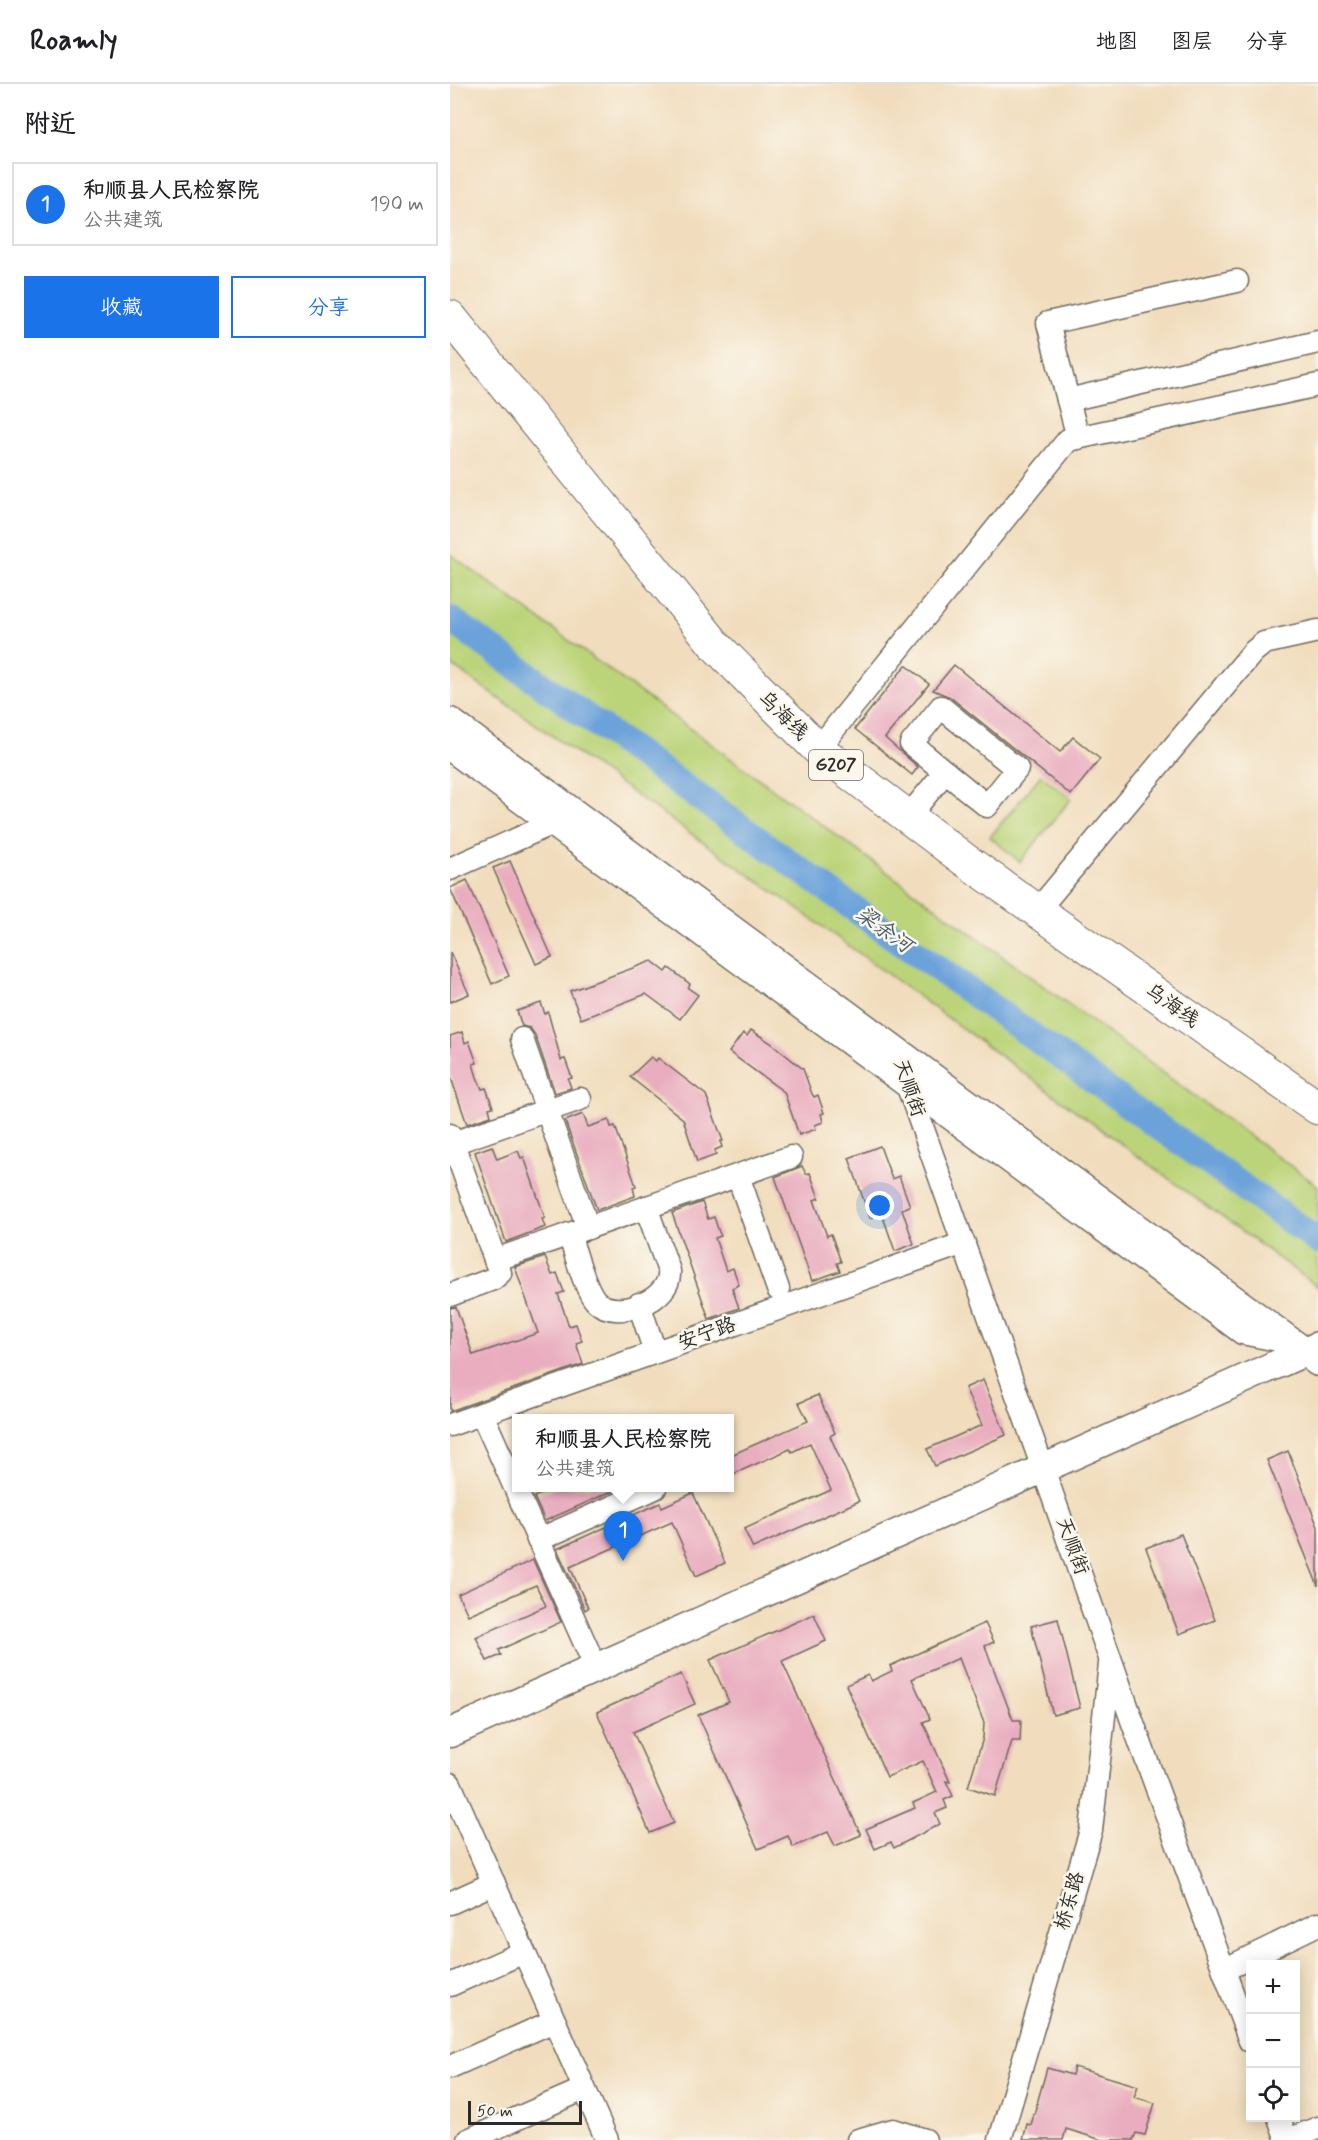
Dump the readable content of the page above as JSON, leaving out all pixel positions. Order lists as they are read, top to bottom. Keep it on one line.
{"streets":{"highway":["乌海线","G207"],"street":["天顺街","安宁路","桥东路"]},"crossings":[["天顺街","安宁路"],["天顺街","桥东路"]],"water":["梁余河"],"scale_bar":"50 m","page":{"header":"Roamly","nav":["地图","图层","分享"],"heading":"附近","list":[{"mark":"1","name":"和顺县人民检察院","note":"公共建筑","value":"190 m"}],"buttons":["收藏","分享"],"popup":["和顺县人民检察院","公共建筑"],"pins":"1","map_buttons":["+","−"],"scale":"50 m"}}
